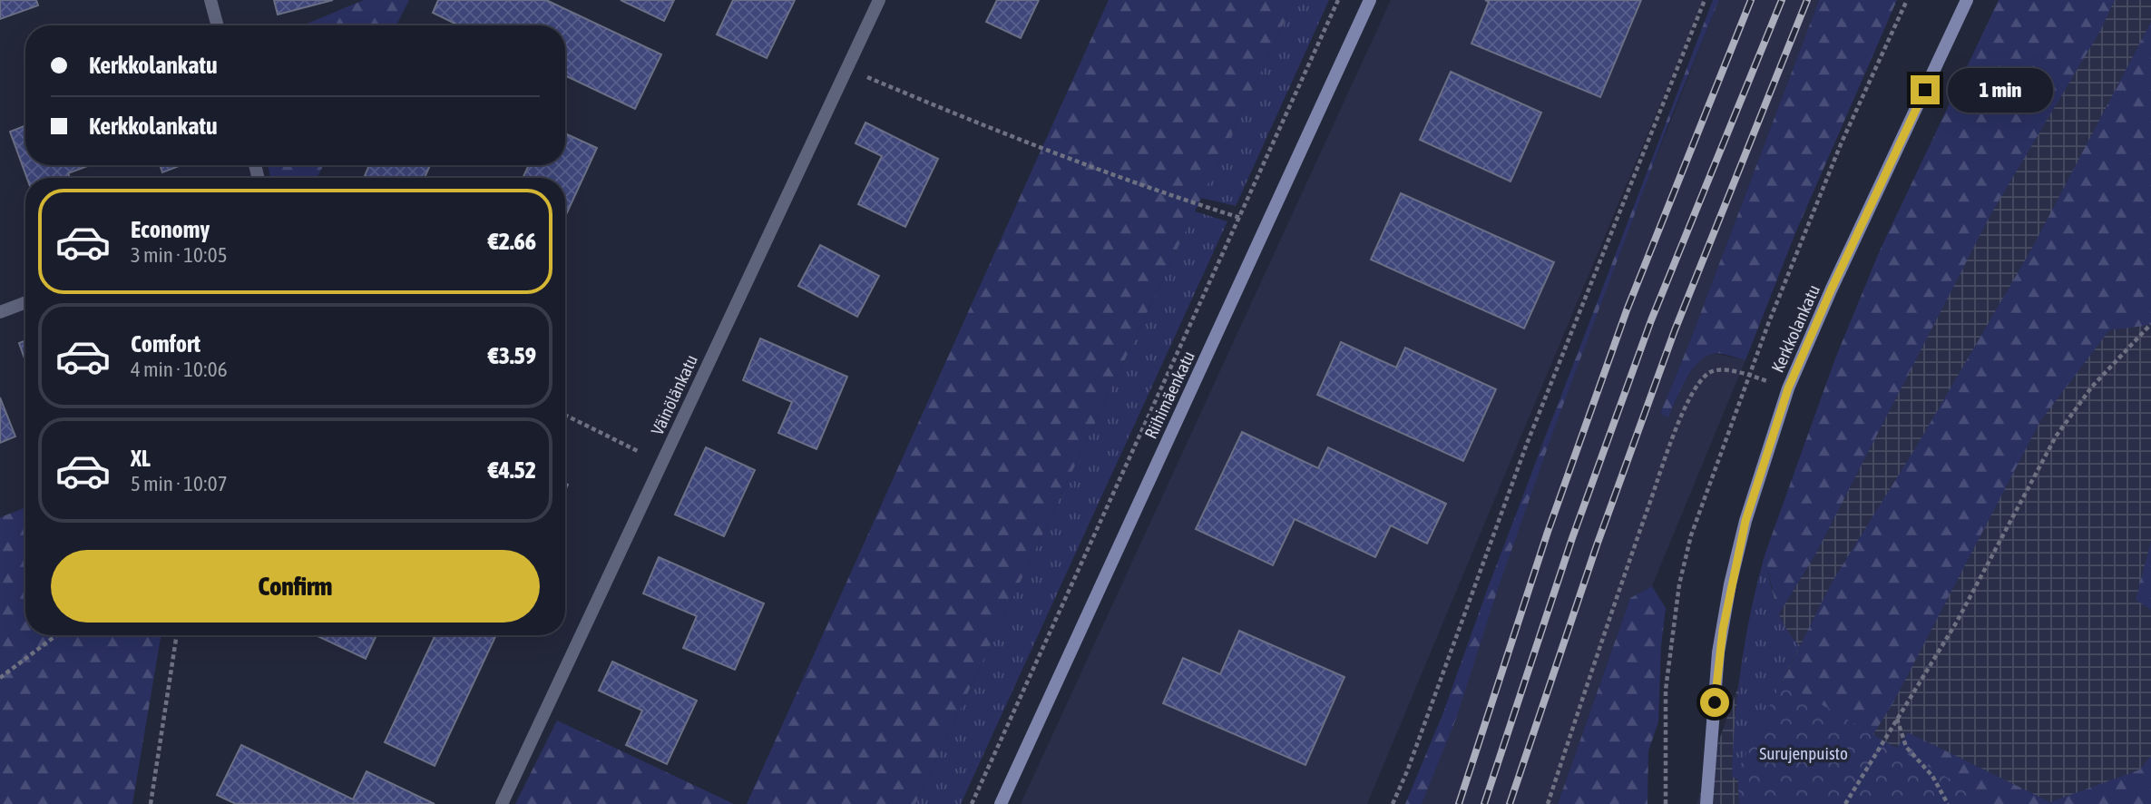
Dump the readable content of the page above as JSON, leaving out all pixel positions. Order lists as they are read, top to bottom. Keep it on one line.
{"streets":{"street":["Kerkkolankatu","Väinölänkatu","Riihimäenkatu"]},"parks":["Surujenpuisto"],"page":{"banner":["Kerkkolankatu","Kerkkolankatu"],"bubble":"1 min","list":[{"name":"Economy","note":"3 min · 10:05","value":"€2.66"},{"name":"Comfort","note":"4 min · 10:06","value":"€3.59"},{"name":"XL","note":"5 min · 10:07","value":"€4.52"}],"buttons":"Confirm"}}
